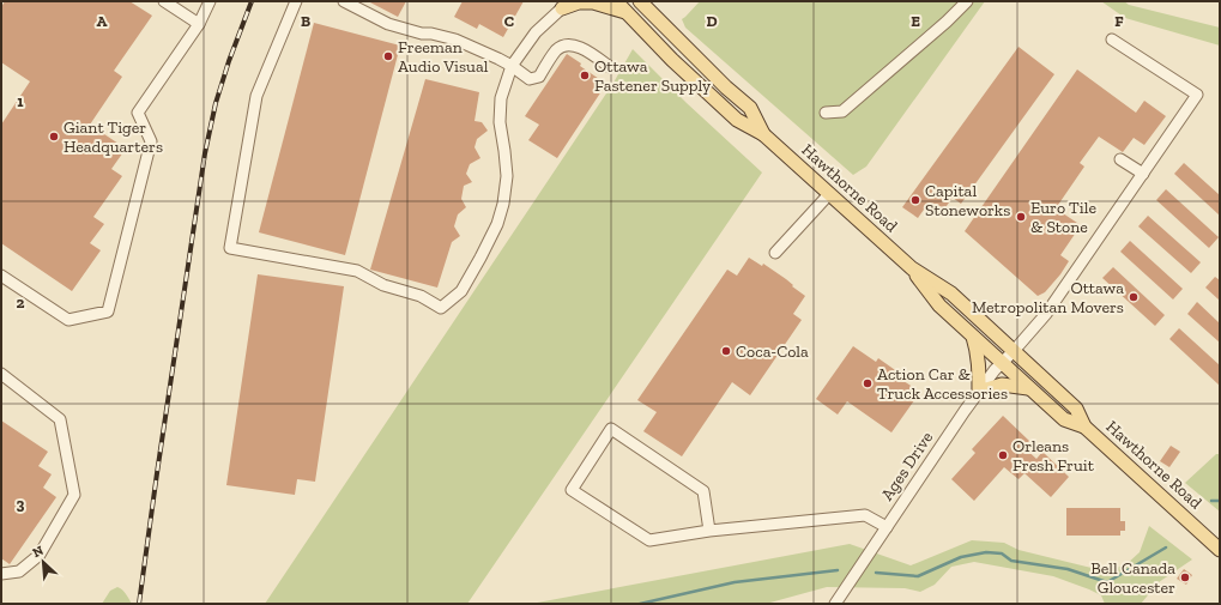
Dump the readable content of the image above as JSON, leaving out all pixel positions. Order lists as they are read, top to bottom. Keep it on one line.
{"streets":{"main road":["Hawthorne Road"],"street":["Ages Drive"]},"crossings":[["Hawthorne Road","Ages Drive"]],"places":["Freeman Audio Visual","Ottawa Fastener Supply","Giant Tiger Headquarters","Capital Stoneworks","Euro Tile & Stone","Ottawa Metropolitan Movers","Coca-Cola","Action Car & Truck Accessories","Orleans Fresh Fruit","Bell Canada Gloucester"],"north":"top left","grid":{"columns":["A","B","C","D","E","F"],"rows":["1","2","3"]}}
